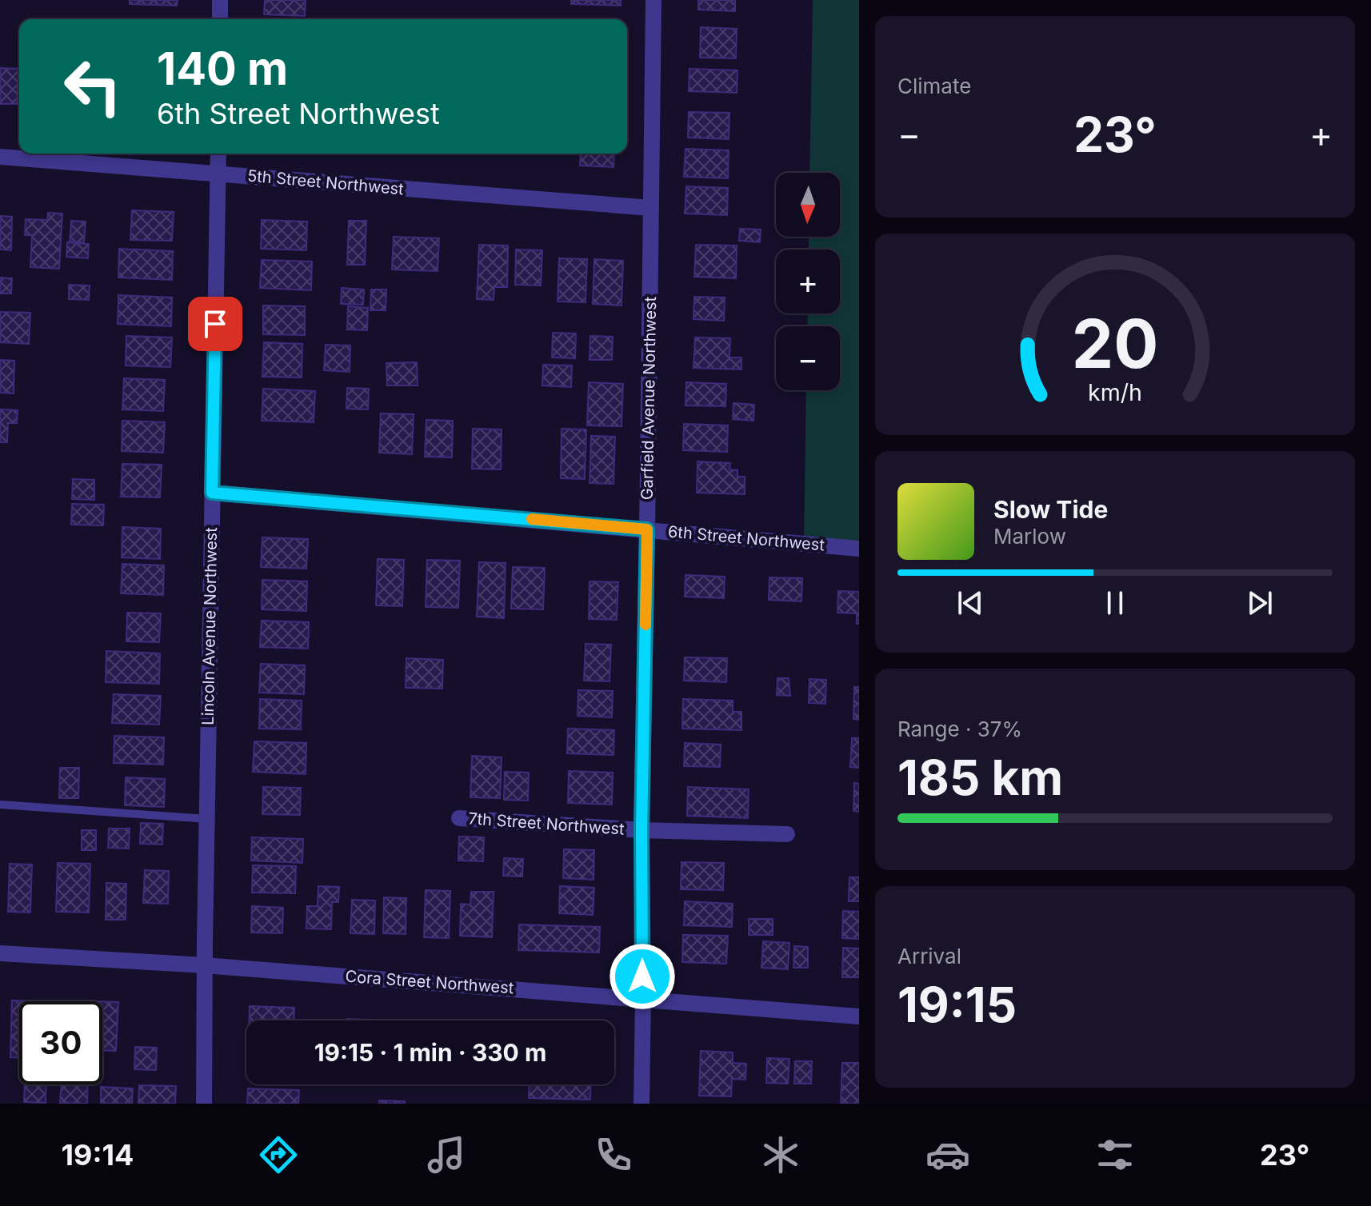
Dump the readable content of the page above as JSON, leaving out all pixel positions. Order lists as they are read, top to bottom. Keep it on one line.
{"streets":{"street":["5th Street Northwest","Garfield Avenue Northwest","6th Street Northwest","Lincoln Avenue Northwest","7th Street Northwest","Cora Street Northwest"]},"crossings":[["5th Street Northwest","Garfield Avenue Northwest"],["5th Street Northwest","Lincoln Avenue Northwest"],["Garfield Avenue Northwest","6th Street Northwest"],["Garfield Avenue Northwest","7th Street Northwest"],["Garfield Avenue Northwest","Cora Street Northwest"],["6th Street Northwest","Lincoln Avenue Northwest"],["Lincoln Avenue Northwest","Cora Street Northwest"]],"north":"bottom","page":{"tile":["Climate",["Range · 37%","185 km"],["Arrival","19:15"]],"turn":["140 m","6th Street Northwest"],"heat":["−","23°","+"],"map_buttons":["+","−"],"song":["Slow Tide","Marlow"],"limit":"30","trip":"19:15 · 1 min · 330 m","tabs":["19:14","23°"],"gauge":["20","km/h"]}}
